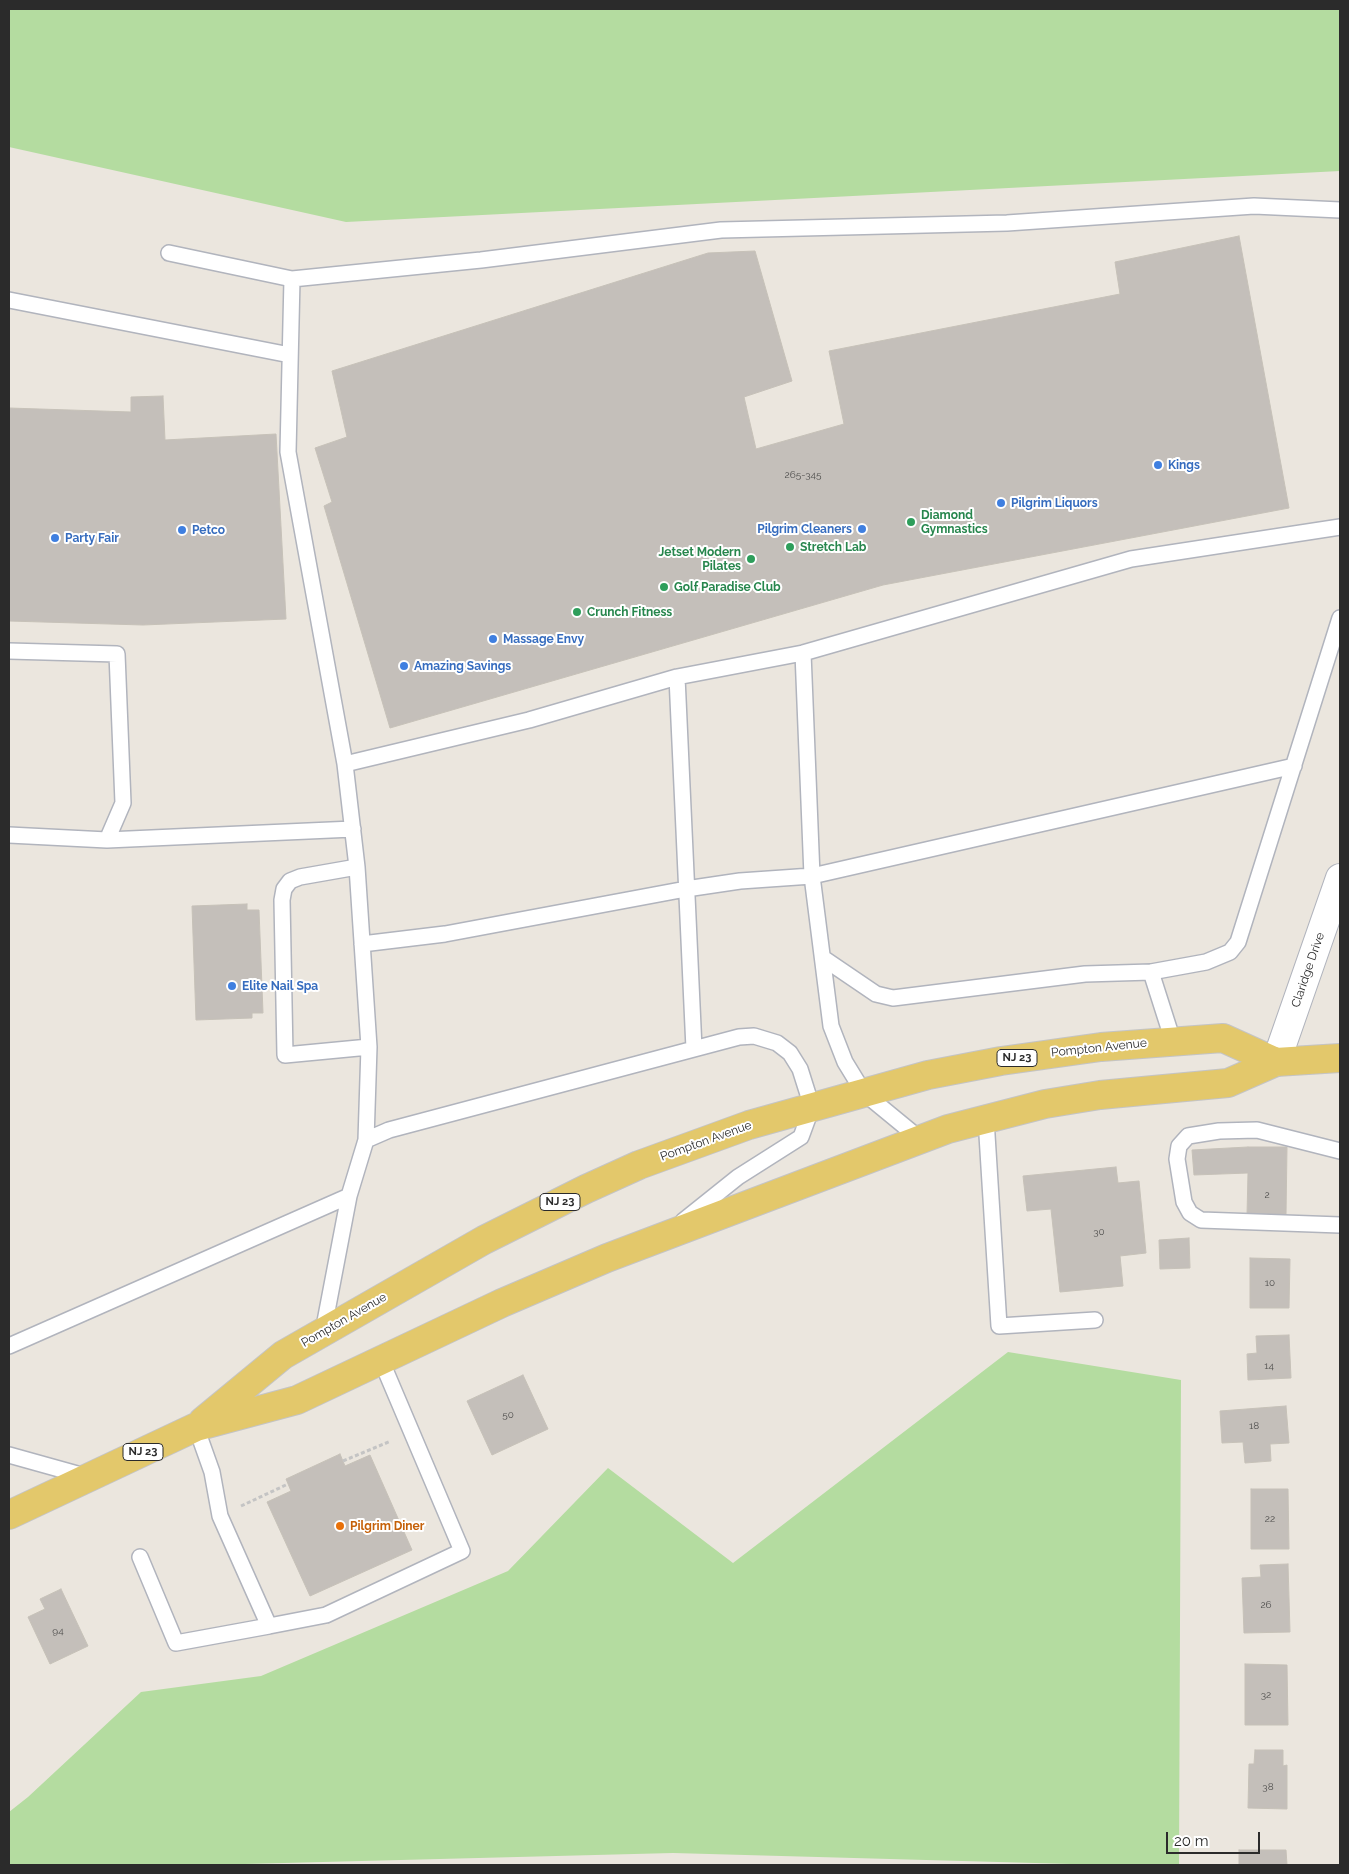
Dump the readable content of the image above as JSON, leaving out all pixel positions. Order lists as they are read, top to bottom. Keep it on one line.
{"streets":{"main road":["Pompton Avenue","NJ 23"],"street":["Claridge Drive"]},"crossings":[["Claridge Drive","Pompton Avenue"]],"places":["Kings","Pilgrim Liquors","Diamond Gymnastics","Pilgrim Cleaners","Petco","Party Fair","Stretch Lab","Jetset Modern Pilates","Golf Paradise Club","Crunch Fitness","Massage Envy","Amazing Savings","Elite Nail Spa","Pilgrim Diner"],"house_numbers":["265-345","2","30","10","14","50","18","22","26","94","32","38"],"scale_bar":"20 m"}
